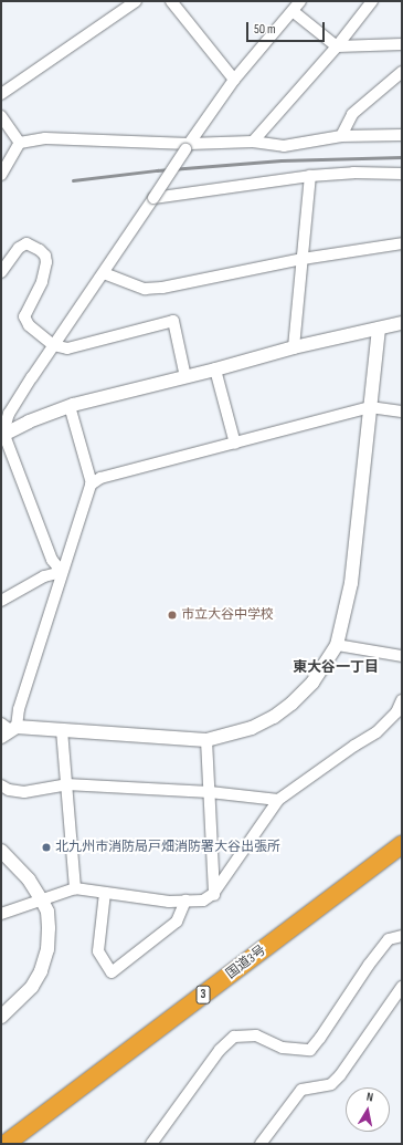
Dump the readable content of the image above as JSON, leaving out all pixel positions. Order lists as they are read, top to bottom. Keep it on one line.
{"streets":{"highway":["国道3号","3"]},"districts":["東大谷一丁目"],"places":["市立大谷中学校","北九州市消防局戸畑消防署大谷出張所"],"scale_bar":"50 m","north":"top"}
